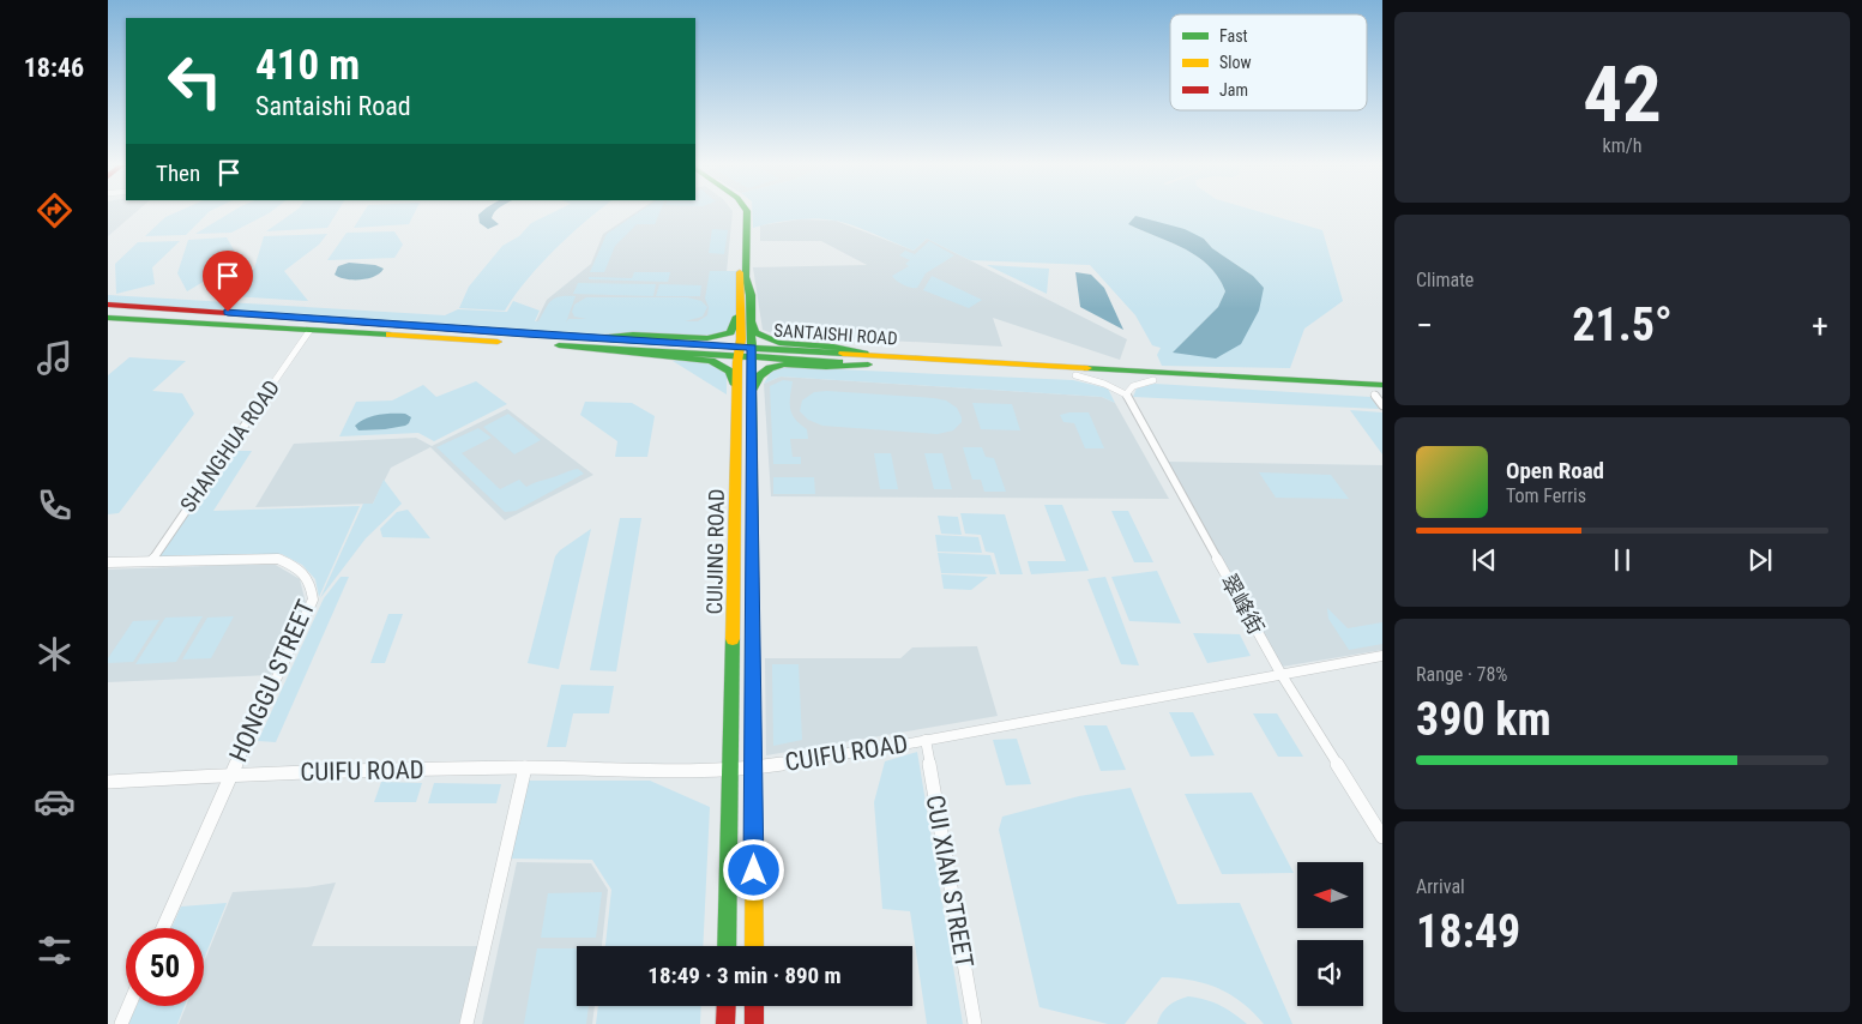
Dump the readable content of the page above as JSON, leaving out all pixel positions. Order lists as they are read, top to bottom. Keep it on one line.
{"streets":{"main road":["SANTAISHI ROAD","CUIJING ROAD"],"street":["SHANGHUA ROAD","翠峰街","HONGGU STREET","CUIFU ROAD","CUI XIAN STREET"]},"crossings":[["SANTAISHI ROAD","SHANGHUA ROAD"],["SANTAISHI ROAD","CUIJING ROAD"],["SHANGHUA ROAD","HONGGU STREET"],["CUIJING ROAD","CUIFU ROAD"],["翠峰街","CUIFU ROAD"],["HONGGU STREET","CUIFU ROAD"],["CUIFU ROAD","CUI XIAN STREET"]],"legend":["Fast","Slow","Jam"],"north":"left","page":{"tabs":"18:46","tile":[["42","km/h"],"Climate",["Range · 78%","390 km"],["Arrival","18:49"]],"turn":["410 m","Santaishi Road"],"then":"Then","heat":["−","21.5°","+"],"song":["Open Road","Tom Ferris"],"limit":"50","trip":"18:49 · 3 min · 890 m"}}
